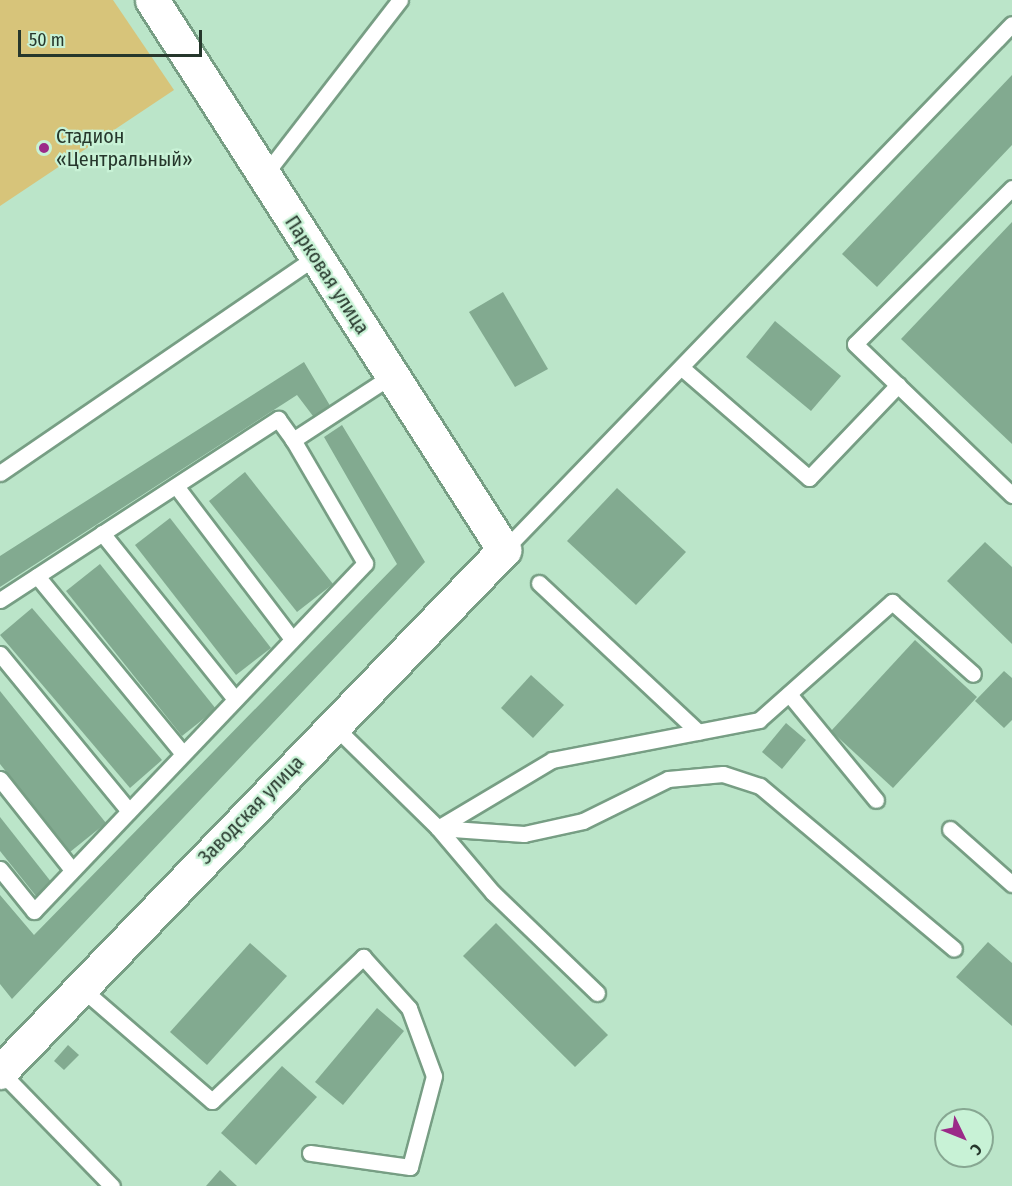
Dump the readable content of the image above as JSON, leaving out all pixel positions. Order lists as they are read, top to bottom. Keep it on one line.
{"streets":{"street":["Парковая улица","Заводская улица"]},"crossings":[["Парковая улица","Заводская улица"]],"places":["Стадион «Центральный»"],"scale_bar":"50 m","north":"bottom right"}
